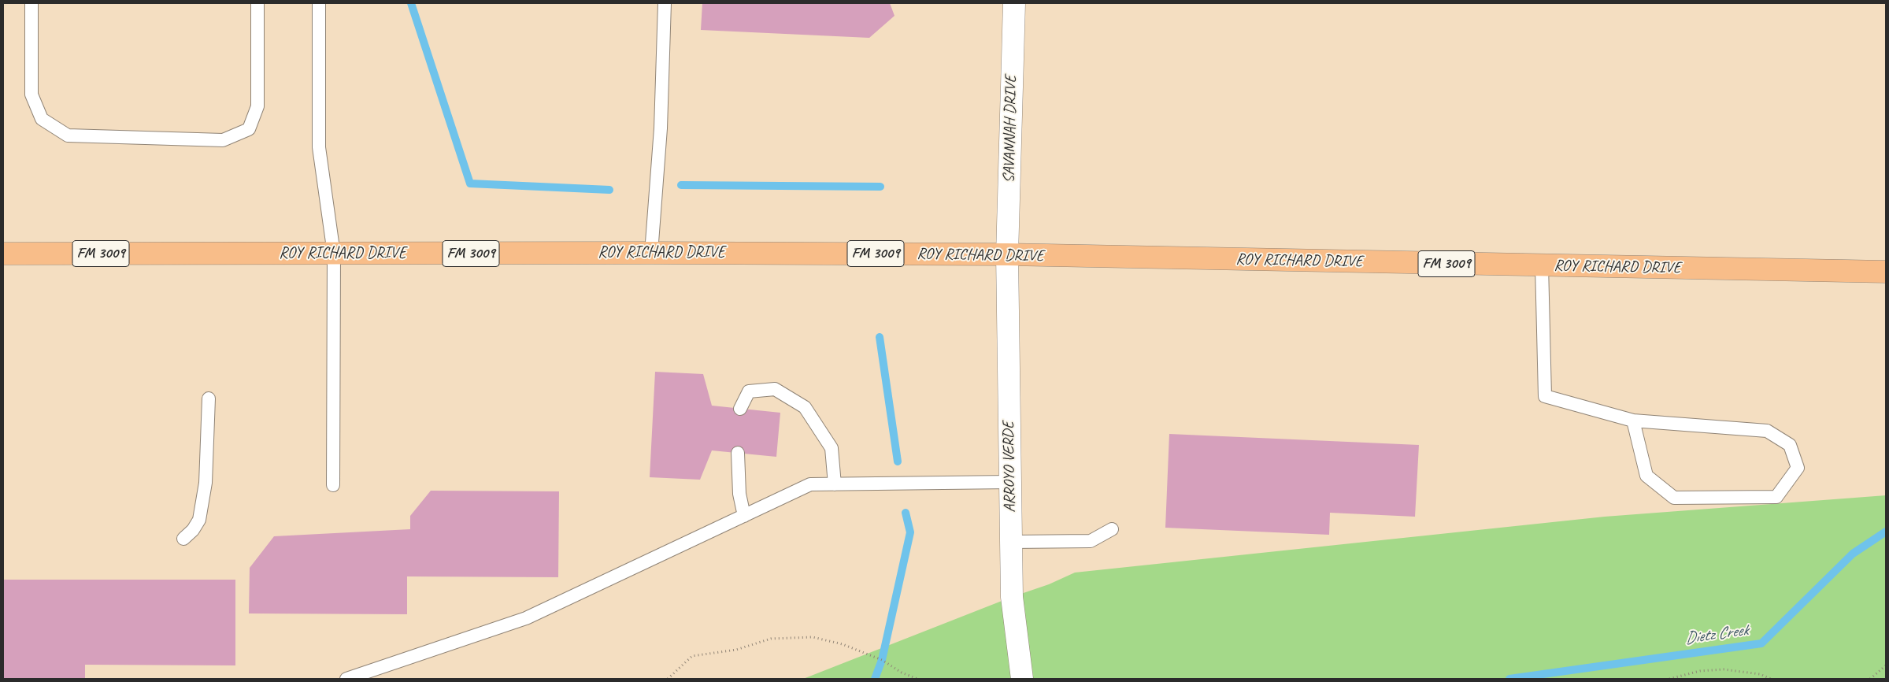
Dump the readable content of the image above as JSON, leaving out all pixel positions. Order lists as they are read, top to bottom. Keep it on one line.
{"streets":{"main road":["ROY RICHARD DRIVE","FM 3009"],"street":["SAVANNAH DRIVE","ARROYO VERDE"]},"crossings":[["SAVANNAH DRIVE","ROY RICHARD DRIVE"],["SAVANNAH DRIVE","ARROYO VERDE"],["ROY RICHARD DRIVE","ARROYO VERDE"]],"water":["Dietz Creek"]}
